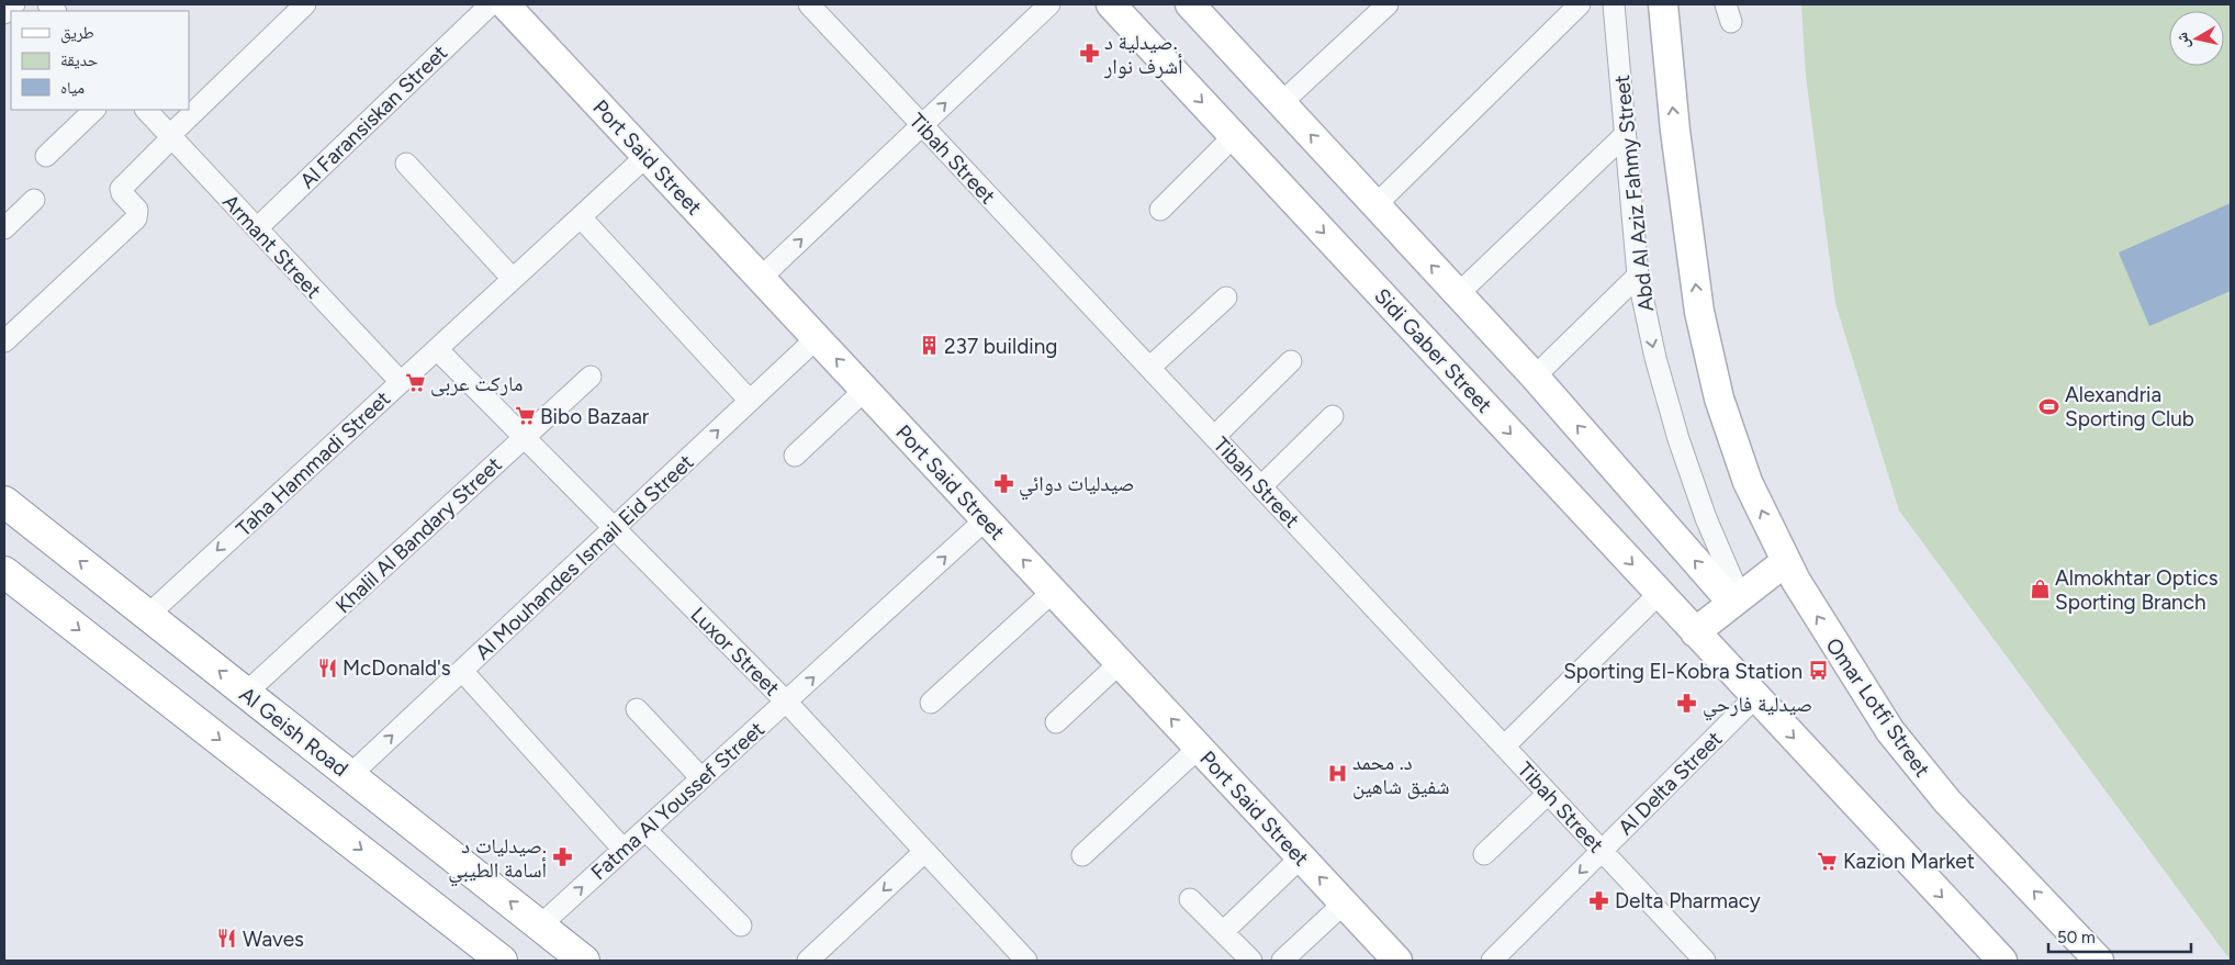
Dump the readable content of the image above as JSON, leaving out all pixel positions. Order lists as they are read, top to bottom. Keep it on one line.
{"streets":{"highway":["Al Geish Road"],"street":["Al Faransiskan Street","Port Said Street","Tibah Street","Abd Al Aziz Fahmy Street","Armant Street","Sidi Gaber Street","Taha Hammadi Street","Khalil Al Bandary Street","Al Mouhandes Ismail Eid Street","Luxor Street","Omar Lotfi Street","Al Delta Street","Fatma Al Youssef Street"]},"crossings":[["Al Faransiskan Street","Armant Street"],["Port Said Street","Taha Hammadi Street"],["Port Said Street","Al Mouhandes Ismail Eid Street"],["Port Said Street","Fatma Al Youssef Street"],["Tibah Street","Al Delta Street"],["Armant Street","Taha Hammadi Street"],["Sidi Gaber Street","Al Delta Street"],["Taha Hammadi Street","Luxor Street"],["Taha Hammadi Street","Al Geish Road"],["Khalil Al Bandary Street","Luxor Street"],["Khalil Al Bandary Street","Al Geish Road"],["Al Mouhandes Ismail Eid Street","Luxor Street"],["Al Mouhandes Ismail Eid Street","Al Geish Road"],["Luxor Street","Fatma Al Youssef Street"],["Al Geish Road","Fatma Al Youssef Street"]],"one_way":["Taha Hammadi Street","Al Mouhandes Ismail Eid Street"],"places":{"pharmacy":["صيدلية د. أشرف نوار","صيدليات دوائي","صيدلية فارحي","صيدليات د. أسامة الطيبي","Delta Pharmacy"],"building":["237 building"],"supermarket":["ماركت عربى","Bibo Bazaar","Kazion Market"],"sports":["Alexandria Sporting Club"],"shop":["Almokhtar Optics Sporting Branch"],"restaurant":["McDonald's","Waves"],"bus stop":["Sporting El-Kobra Station"],"hospital":["د. محمد شفيق شاهين"]},"legend":["طريق","حديقة","مياه"],"scale_bar":"50 m","north":"left"}
